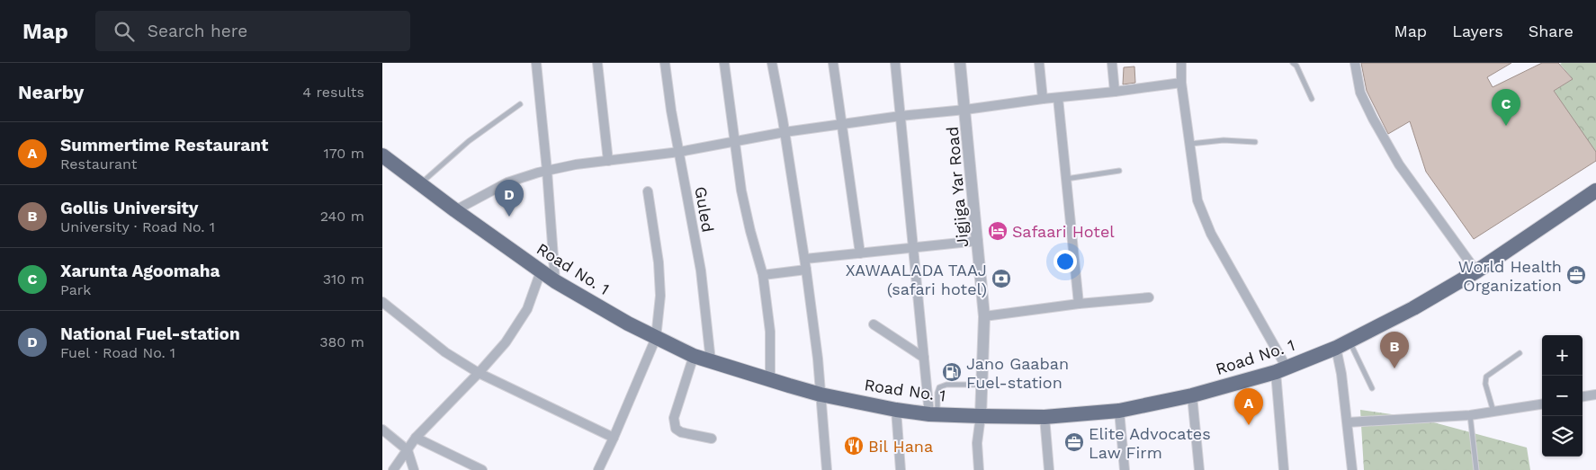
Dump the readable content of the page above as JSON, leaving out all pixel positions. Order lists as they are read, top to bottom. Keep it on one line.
{"streets":{"highway":["Road No. 1"],"street":["Jigjiga Yar Road","Guled"]},"crossings":[["Jigjiga Yar Road","Road No. 1"],["Guled","Road No. 1"]],"places":{"hotel":["Safaari Hotel"],"office":["World Health Organization","Elite Advocates Law Firm"],"bank":["XAWAALADA TAAJ (safari hotel)"],"fuel station":["Jano Gaaban Fuel-station"],"restaurant":["Bil Hana"]},"page":{"header":"Map","search":"Search here","nav":["Map","Layers","Share"],"heading":["Nearby","4 results"],"pins":["C","D","B","A"],"list":[{"mark":"A","name":"Summertime Restaurant","note":"Restaurant","value":"170 m"},{"mark":"B","name":"Gollis University","note":"University · Road No. 1","value":"240 m"},{"mark":"C","name":"Xarunta Agoomaha","note":"Park","value":"310 m"},{"mark":"D","name":"National Fuel-station","note":"Fuel · Road No. 1","value":"380 m"}],"map_buttons":["+","−"]}}
